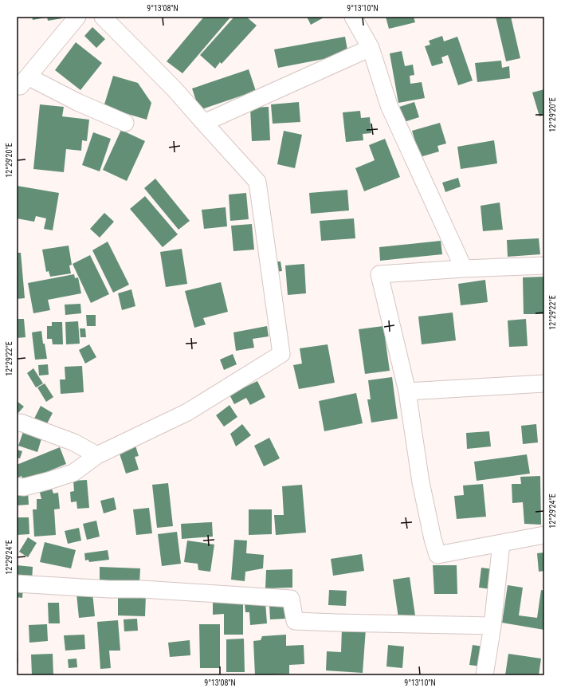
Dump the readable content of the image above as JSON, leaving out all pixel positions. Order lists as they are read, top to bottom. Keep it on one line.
{"coordinates":["9°13'08\"N","9°13'10\"N","12°29'20\"E","12°29'22\"E","12°29'24\"E"]}
